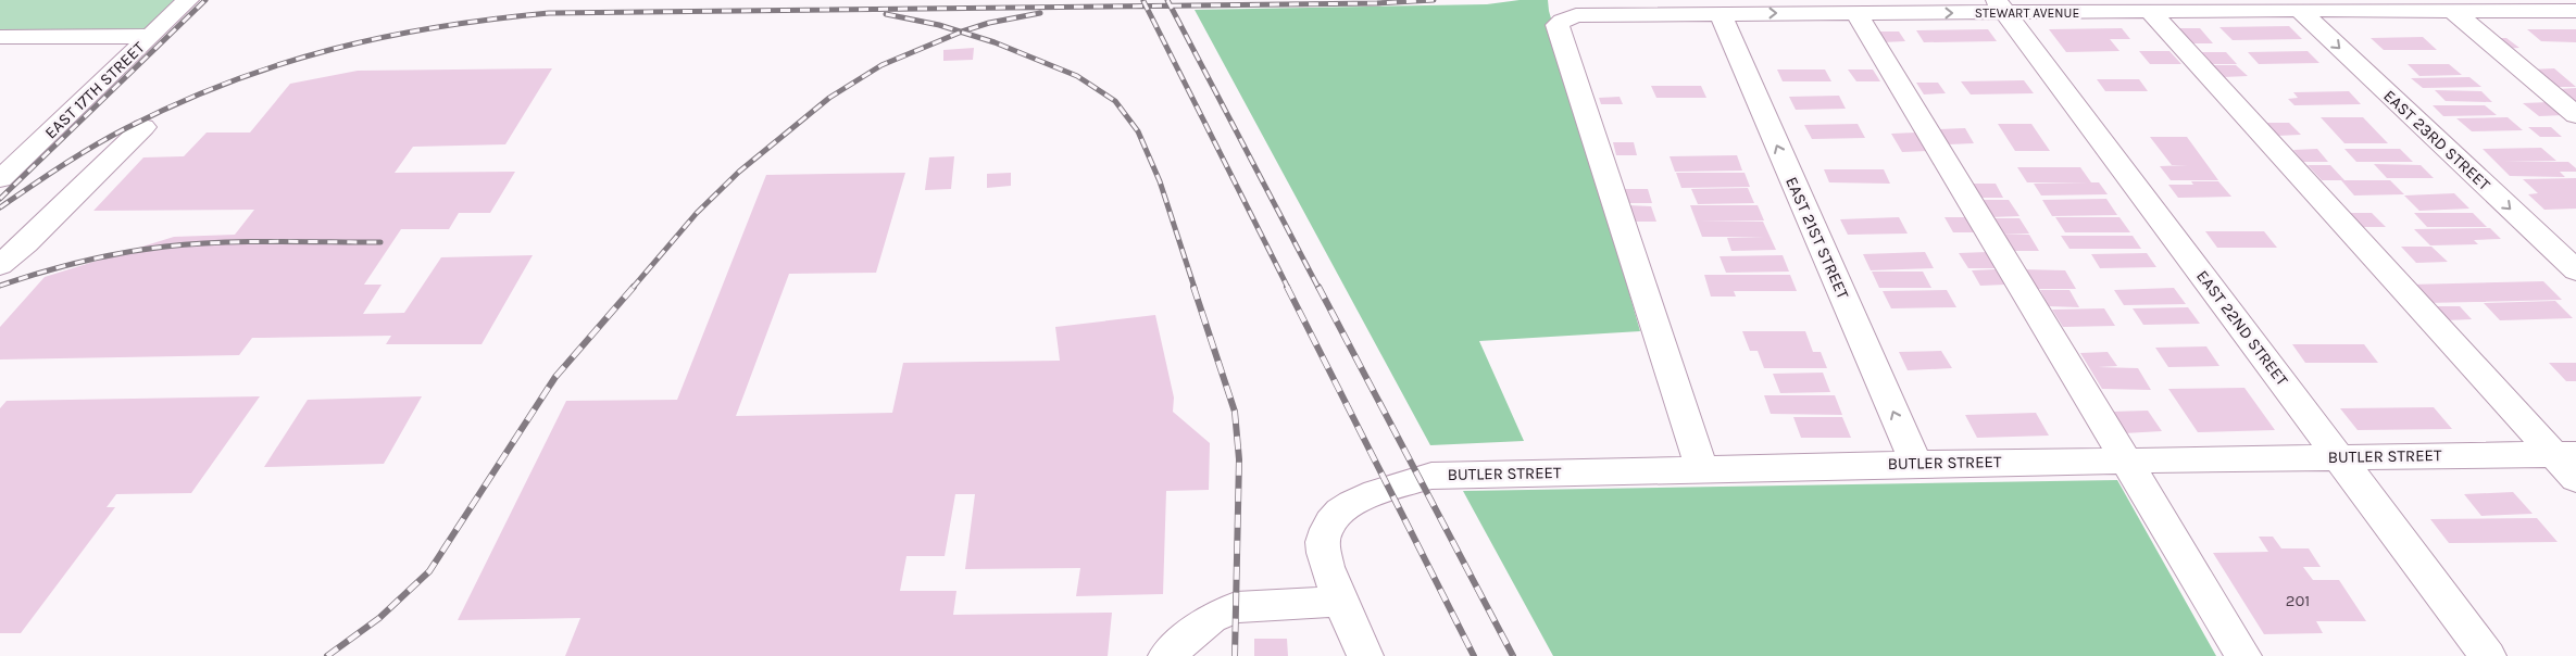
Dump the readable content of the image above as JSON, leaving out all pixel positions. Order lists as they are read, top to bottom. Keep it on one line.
{"streets":{"street":["STEWART AVENUE","EAST 17TH STREET","EAST 23RD STREET","EAST 21ST STREET","EAST 22ND STREET","BUTLER STREET"]},"crossings":[["STEWART AVENUE","EAST 23RD STREET"],["STEWART AVENUE","EAST 21ST STREET"],["STEWART AVENUE","EAST 22ND STREET"],["STEWART AVENUE","BUTLER STREET"],["EAST 21ST STREET","BUTLER STREET"],["EAST 22ND STREET","BUTLER STREET"]],"house_numbers":["201"]}
